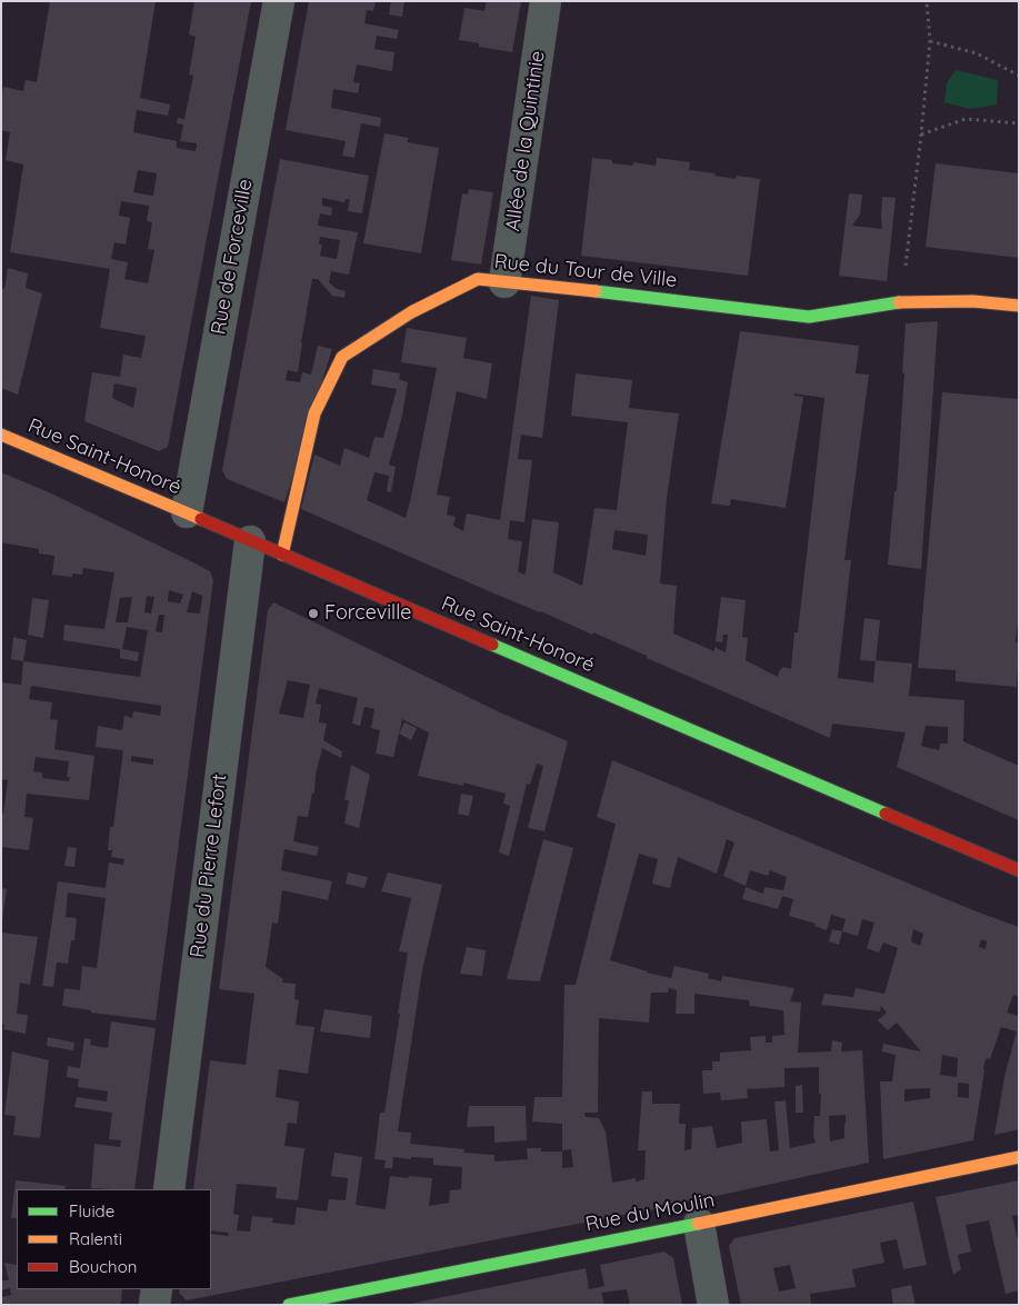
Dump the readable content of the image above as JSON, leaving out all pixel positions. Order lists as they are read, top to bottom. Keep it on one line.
{"streets":{"street":["Allée de la Quintinie","Rue de Forceville","Rue du Tour de Ville","Rue Saint-Honoré","Rue du Pierre Lefort","Rue du Moulin"]},"crossings":[["Allée de la Quintinie","Rue du Tour de Ville"],["Rue de Forceville","Rue Saint-Honoré"],["Rue du Tour de Ville","Rue Saint-Honoré"],["Rue Saint-Honoré","Rue du Pierre Lefort"]],"places":["Forceville"],"legend":["Fluide","Ralenti","Bouchon"]}
